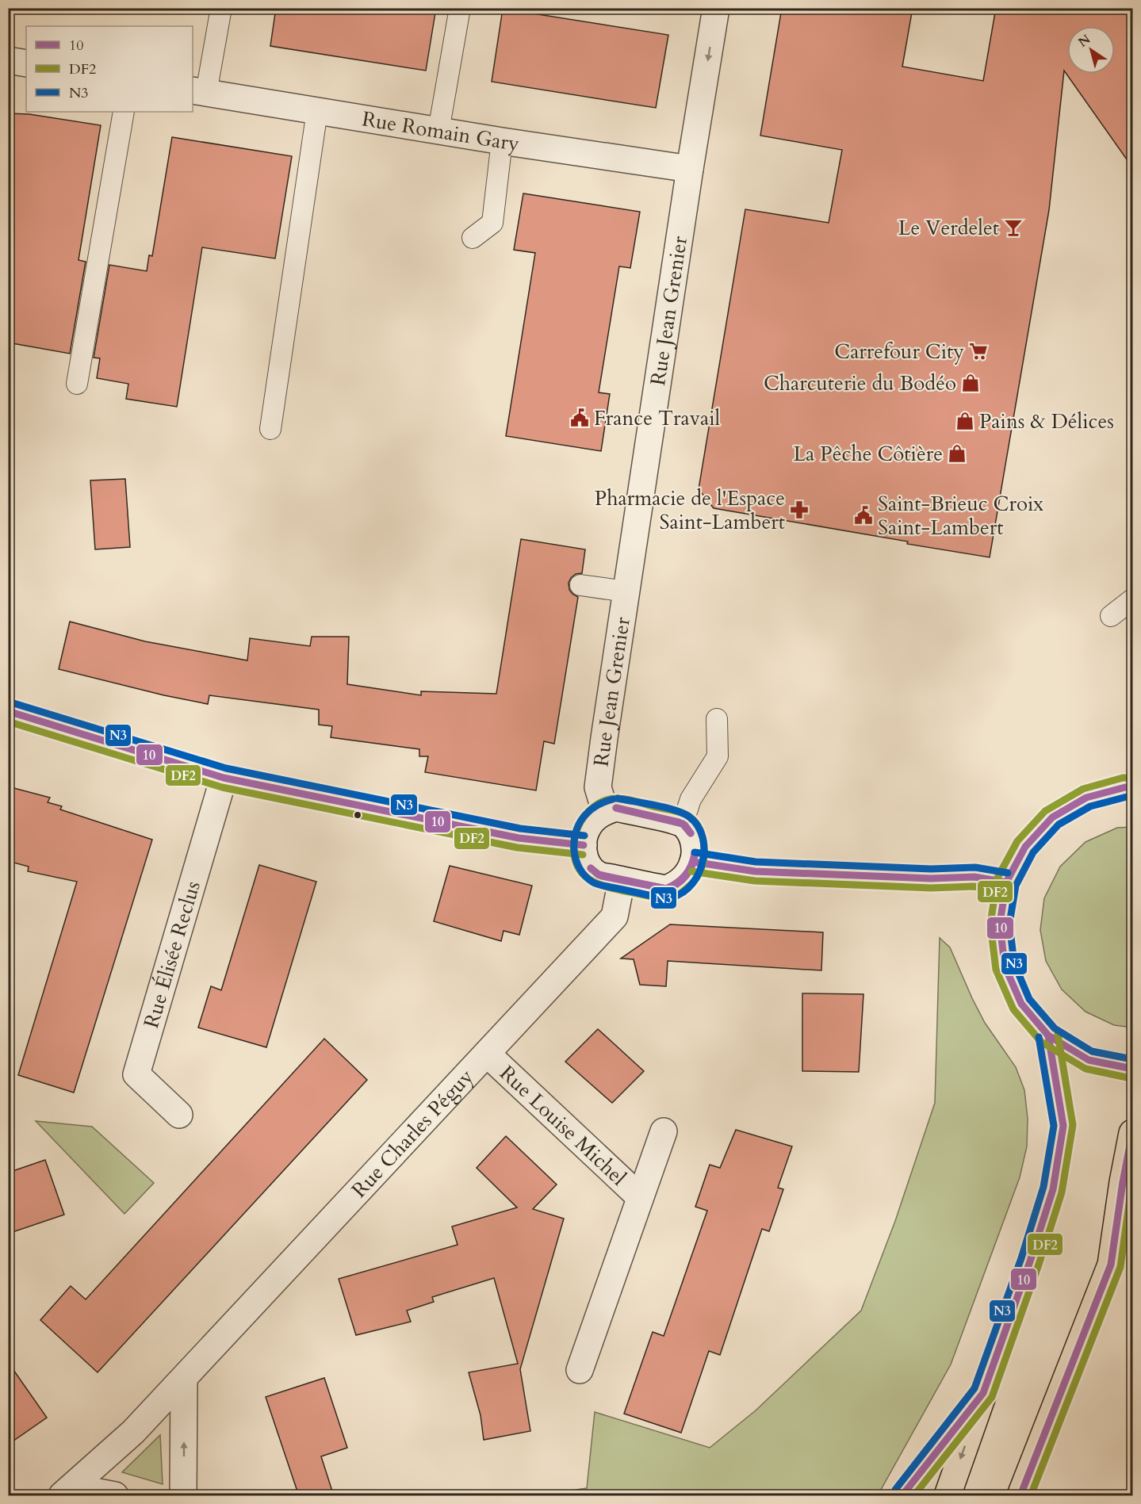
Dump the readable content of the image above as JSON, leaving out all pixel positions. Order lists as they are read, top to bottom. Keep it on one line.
{"streets":{"street":["Rue Romain Gary","Rue Jean Grenier","Rue Élisée Reclus","Rue Louise Michel","Rue Charles Péguy"]},"crossings":[["Rue Romain Gary","Rue Jean Grenier"],["Rue Jean Grenier","Rue Charles Péguy"],["Rue Louise Michel","Rue Charles Péguy"]],"places":{"bar":["Le Verdelet"],"supermarket":["Carrefour City"],"shop":["Charcuterie du Bodéo","Pains & Délices","La Pêche Côtière"],"public building":["France Travail","Saint-Brieuc Croix Saint-Lambert"],"pharmacy":["Pharmacie de l'Espace Saint-Lambert"]},"lines":["transit line N3","transit line 10","transit line DF2"],"legend":["10","DF2","N3"],"north":"top left"}
